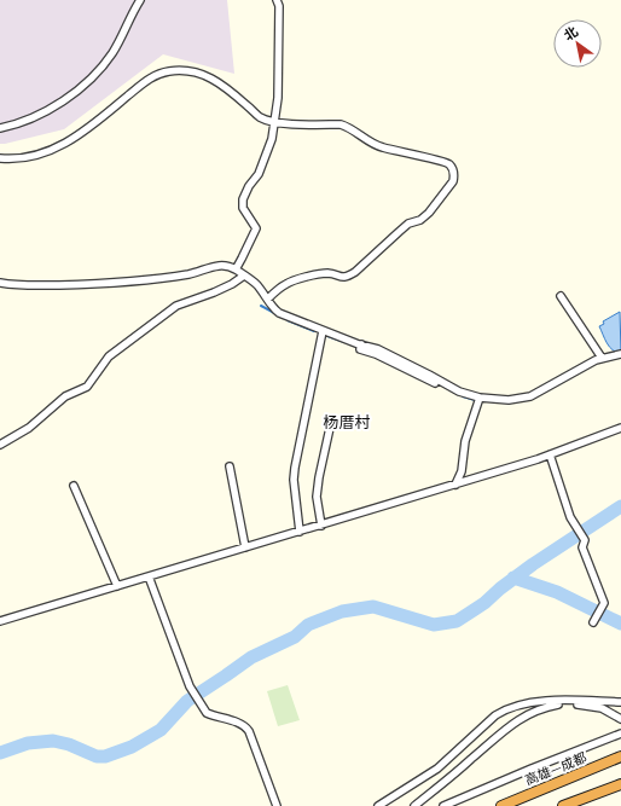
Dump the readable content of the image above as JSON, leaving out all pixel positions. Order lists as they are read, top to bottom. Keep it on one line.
{"streets":{"highway":["高雄—成都"]},"districts":["杨厝村"],"north":"top left"}
